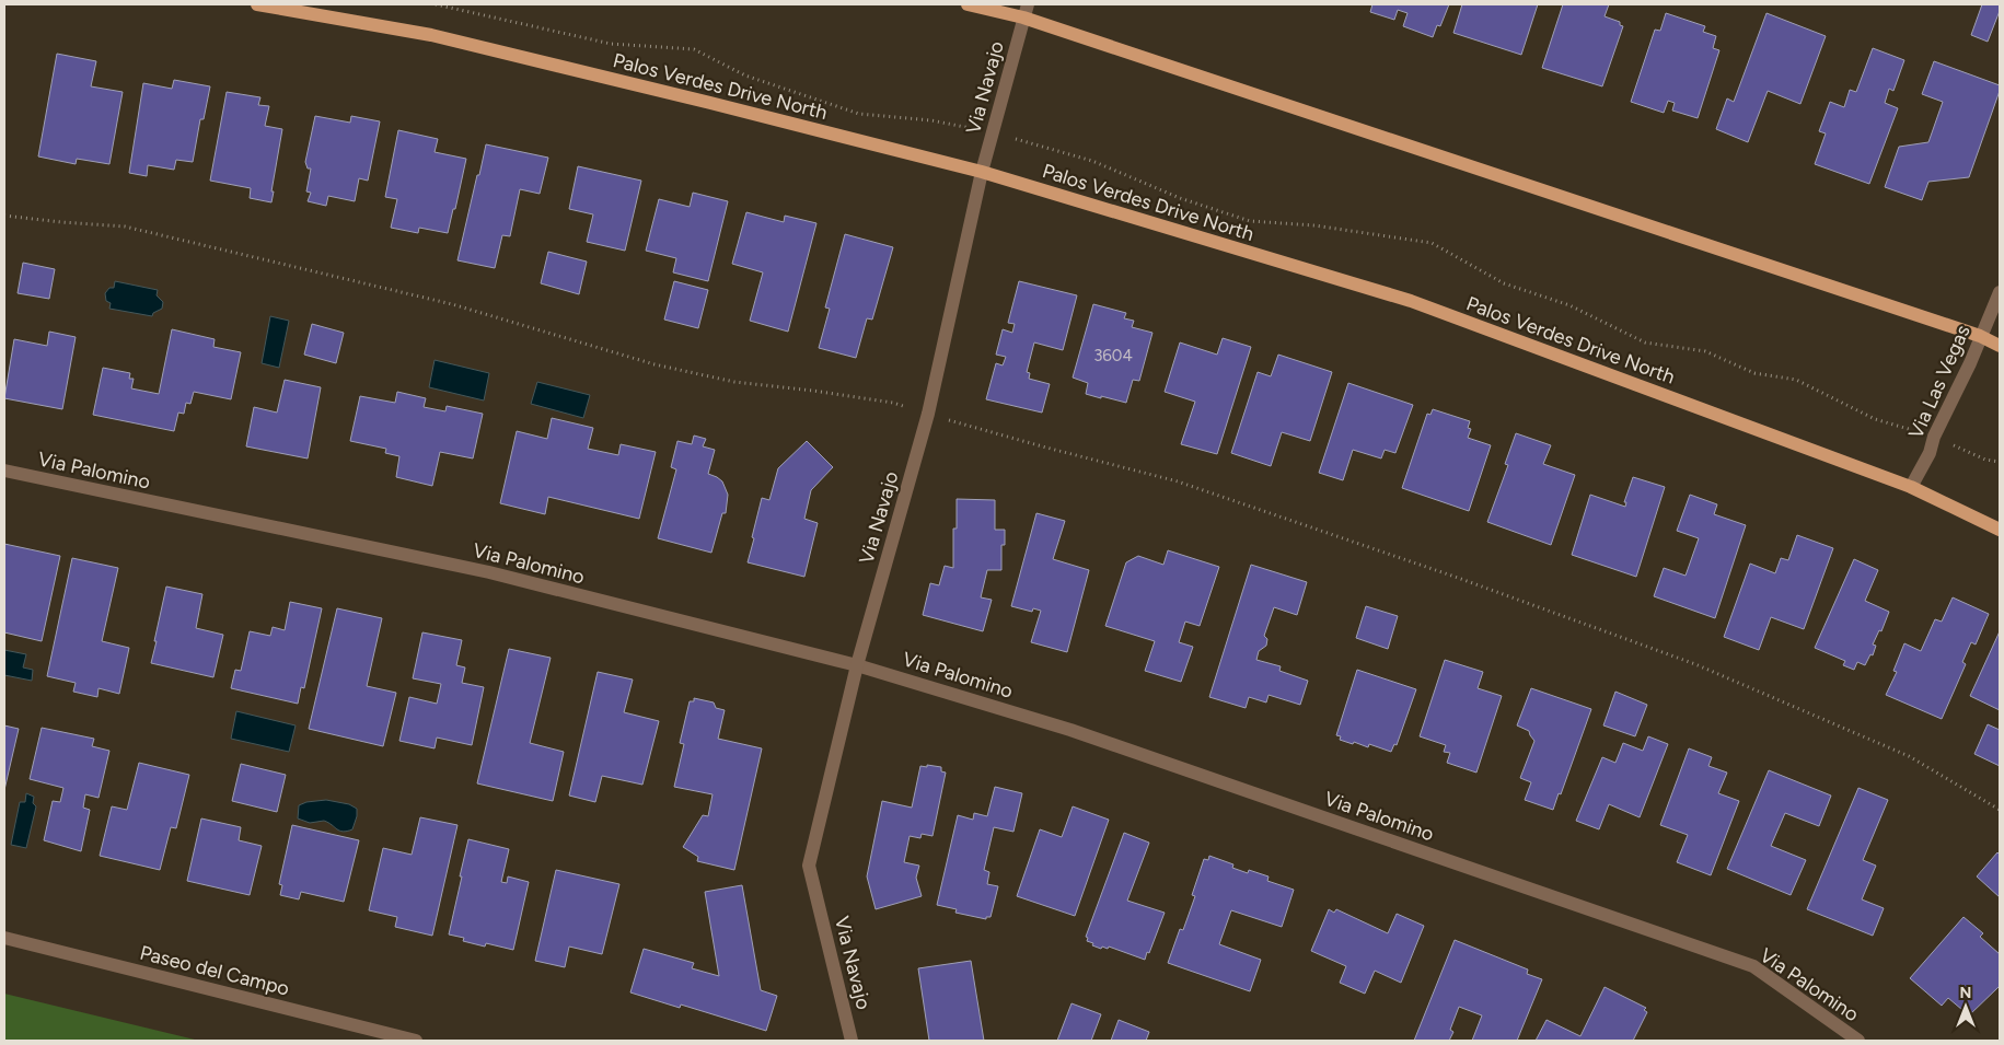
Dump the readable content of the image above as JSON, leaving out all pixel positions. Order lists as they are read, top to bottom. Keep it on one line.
{"streets":{"main road":["Palos Verdes Drive North"],"street":["Via Navajo","Via Las Vegas","Via Palomino","Paseo del Campo"]},"crossings":[["Palos Verdes Drive North","Via Navajo"],["Palos Verdes Drive North","Via Las Vegas"],["Via Navajo","Via Palomino"]],"house_numbers":["3604"],"north":"top"}
